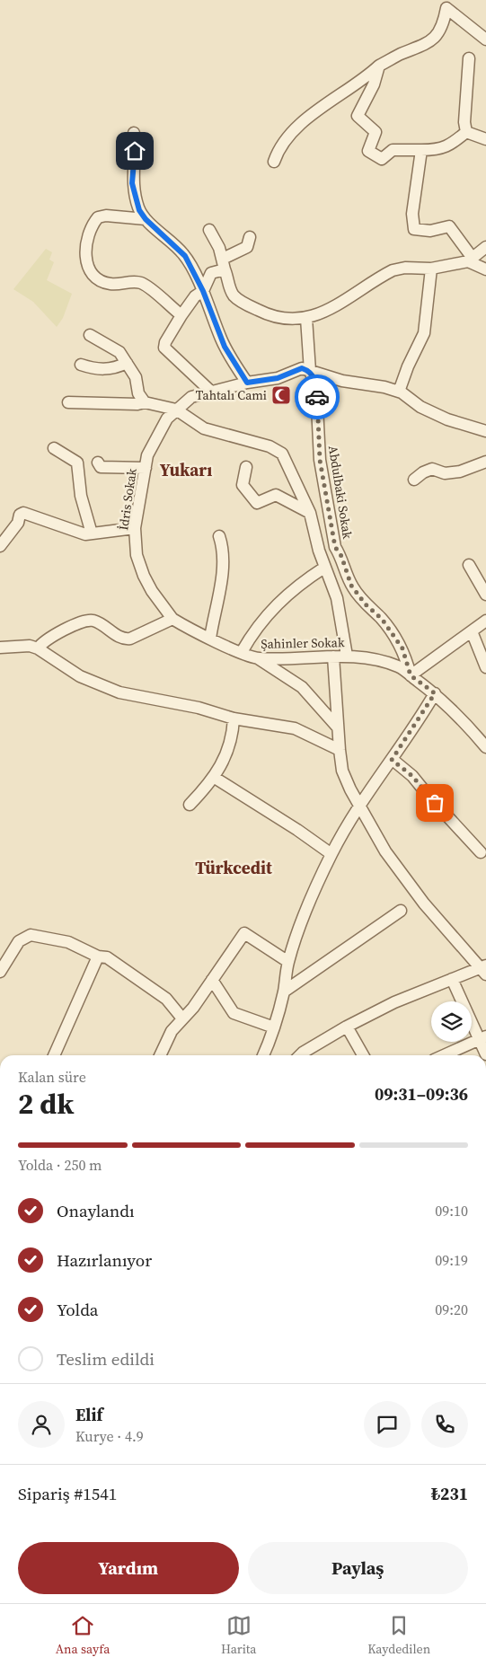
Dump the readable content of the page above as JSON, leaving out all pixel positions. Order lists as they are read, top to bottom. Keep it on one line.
{"streets":{"street":["Abdulbaki Sokak","İdris Sokak","Şahinler Sokak"]},"crossings":[["Abdulbaki Sokak","İdris Sokak"],["Abdulbaki Sokak","Şahinler Sokak"],["İdris Sokak","Şahinler Sokak"]],"districts":["Yukarı","Türkcedit"],"places":{"mosque":["Tahtalı Cami"]},"page":{"heading":["2 dk","Kalan süre","09:31–09:36"],"panel":["Elif","Kurye · 4.9","Sipariş #1541","₺231"],"bar":"Yolda · 250 m","list":[["Onaylandı","09:10"],["Hazırlanıyor","09:19"],["Yolda","09:20"],"Teslim edildi"],"buttons":["Yardım","Paylaş"],"tabs":["Ana sayfa","Harita","Kaydedilen"]}}
